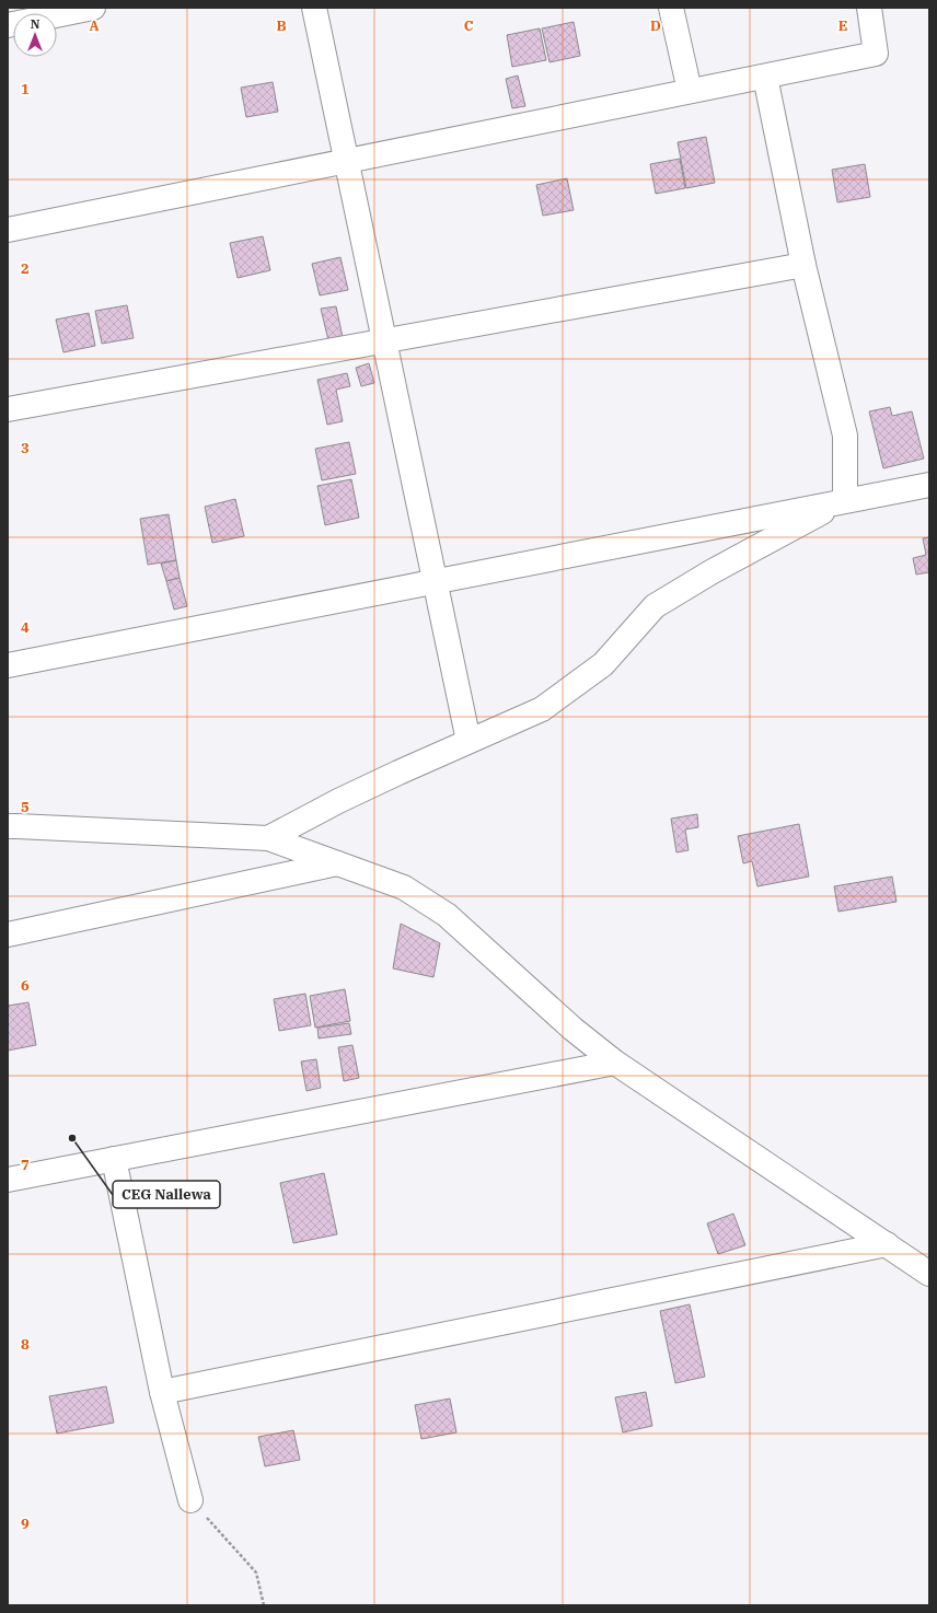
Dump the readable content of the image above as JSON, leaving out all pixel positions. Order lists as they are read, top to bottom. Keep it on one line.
{"places":["CEG Nallewa"],"north":"top","grid":{"columns":["A","B","C","D","E"],"rows":["1","2","3","4","5","6","7","8","9"]}}
